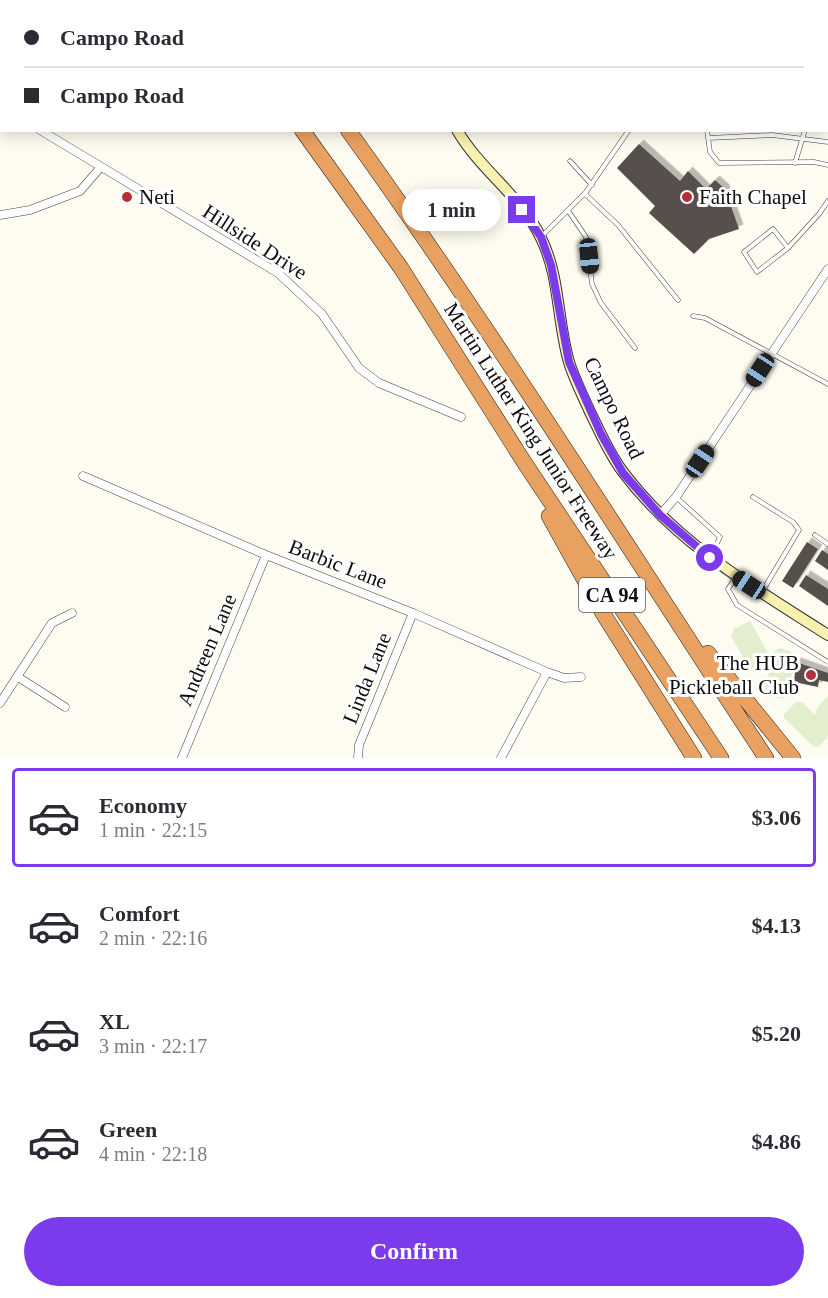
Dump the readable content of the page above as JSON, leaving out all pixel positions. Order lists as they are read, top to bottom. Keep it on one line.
{"streets":{"highway":["Martin Luther King Junior Freeway","CA 94"],"main road":["Campo Road"],"street":["Hillside Drive","Barbic Lane","Andreen Lane","Linda Lane"]},"crossings":[["Barbic Lane","Andreen Lane"],["Barbic Lane","Linda Lane"]],"places":["Neti","Faith Chapel","The HUB Pickleball Club"],"page":{"banner":["Campo Road","Campo Road"],"bubble":"1 min","list":[{"name":"Economy","note":"1 min · 22:15","value":"$3.06"},{"name":"Comfort","note":"2 min · 22:16","value":"$4.13"},{"name":"XL","note":"3 min · 22:17","value":"$5.20"},{"name":"Green","note":"4 min · 22:18","value":"$4.86"}],"buttons":"Confirm"}}
